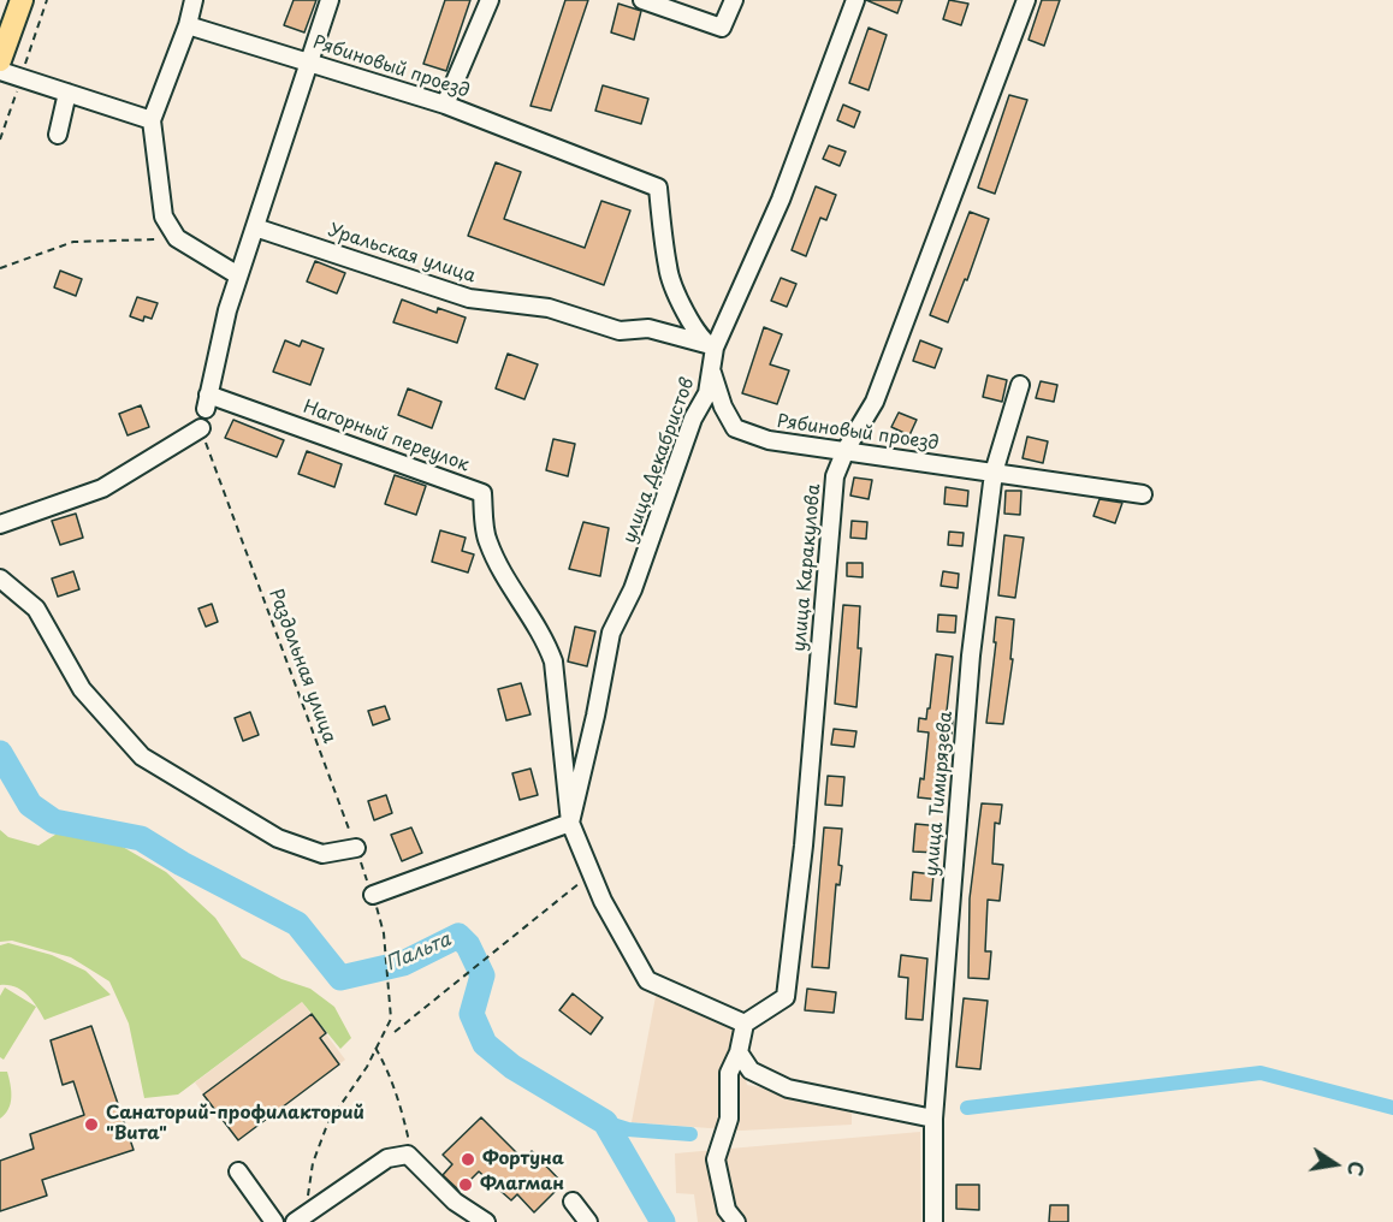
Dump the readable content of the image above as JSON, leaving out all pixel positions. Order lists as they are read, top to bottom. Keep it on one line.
{"streets":{"street":["Рябиновый проезд","Уральская улица","Нагорный переулок","улица Декабристов","улица Каракулова","улица Тимирязева"],"path":["Раздольная улица"]},"crossings":[["Рябиновый проезд","Уральская улица"],["Рябиновый проезд","улица Декабристов"],["Рябиновый проезд","улица Каракулова"],["Рябиновый проезд","улица Тимирязева"],["Уральская улица","улица Декабристов"],["Нагорный переулок","улица Декабристов"]],"water":["Пальта"],"places":["Санаторий-профилакторий \"Вита\"","Фортуна","Флагман"],"north":"right"}
